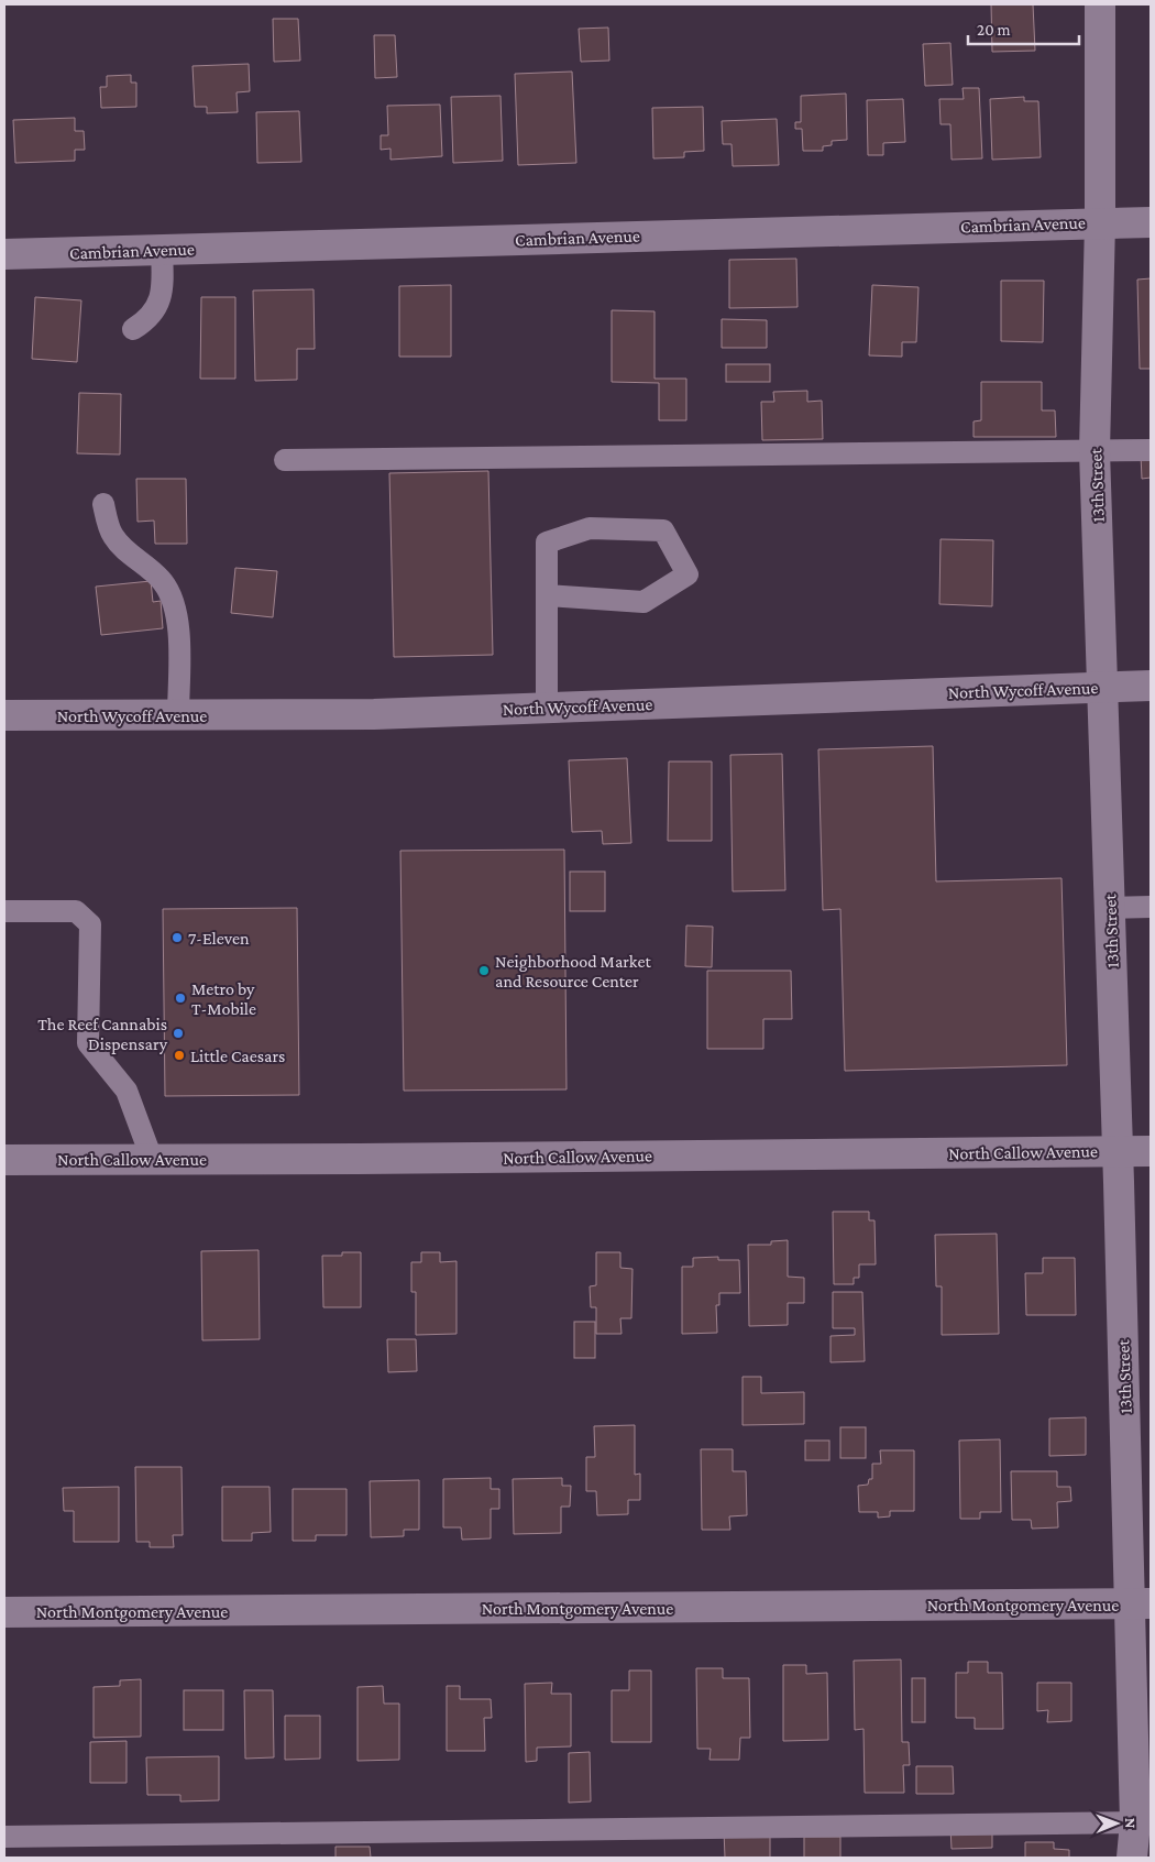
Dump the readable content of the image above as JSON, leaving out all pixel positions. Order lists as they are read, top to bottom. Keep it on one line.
{"streets":{"street":["Cambrian Avenue","13th Street","North Wycoff Avenue","North Callow Avenue","North Montgomery Avenue"]},"crossings":[["Cambrian Avenue","13th Street"],["13th Street","North Wycoff Avenue"],["13th Street","North Callow Avenue"],["13th Street","North Montgomery Avenue"]],"places":["7-Eleven","Neighborhood Market and Resource Center","Metro by T-Mobile","The Reef Cannabis Dispensary","Little Caesars"],"scale_bar":"20 m","north":"right"}
